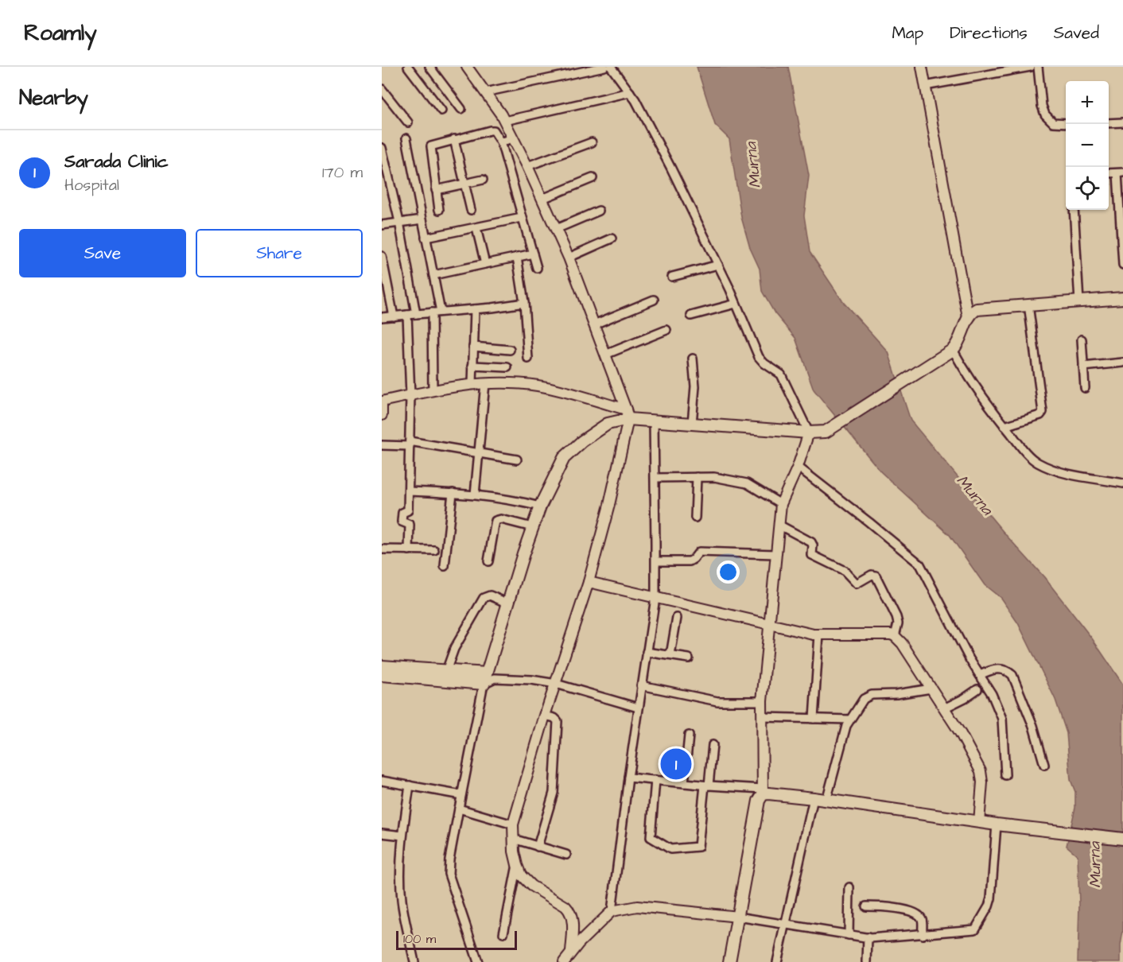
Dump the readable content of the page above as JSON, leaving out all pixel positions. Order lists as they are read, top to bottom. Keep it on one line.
{"water":["Murna"],"scale_bar":"100 m","page":{"header":"Roamly","nav":["Map","Directions","Saved"],"heading":"Nearby","map_buttons":["+","−"],"list":[{"mark":"1","name":"Sarada Clinic","note":"Hospital","value":"170 m"}],"buttons":["Save","Share"],"pins":"1","scale":"100 m"}}
